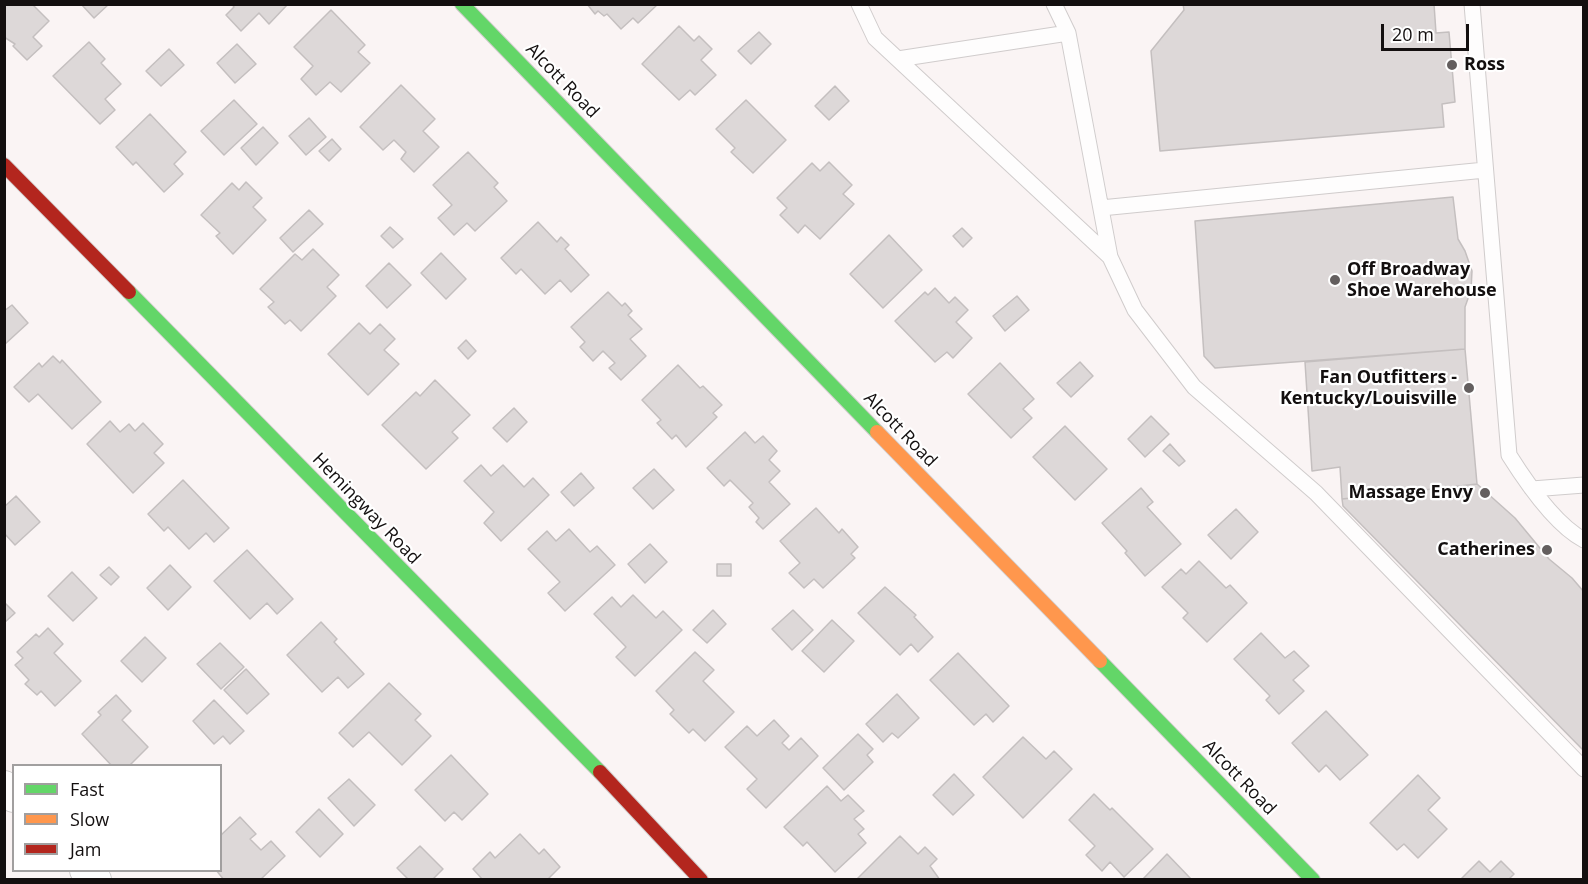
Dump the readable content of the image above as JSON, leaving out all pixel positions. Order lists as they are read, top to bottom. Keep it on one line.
{"streets":{"street":["Alcott Road","Hemingway Road"]},"places":["Ross","Off Broadway Shoe Warehouse","Fan Outfitters - Kentucky/Louisville","Massage Envy","Catherines"],"legend":["Fast","Slow","Jam"],"scale_bar":"20 m"}
